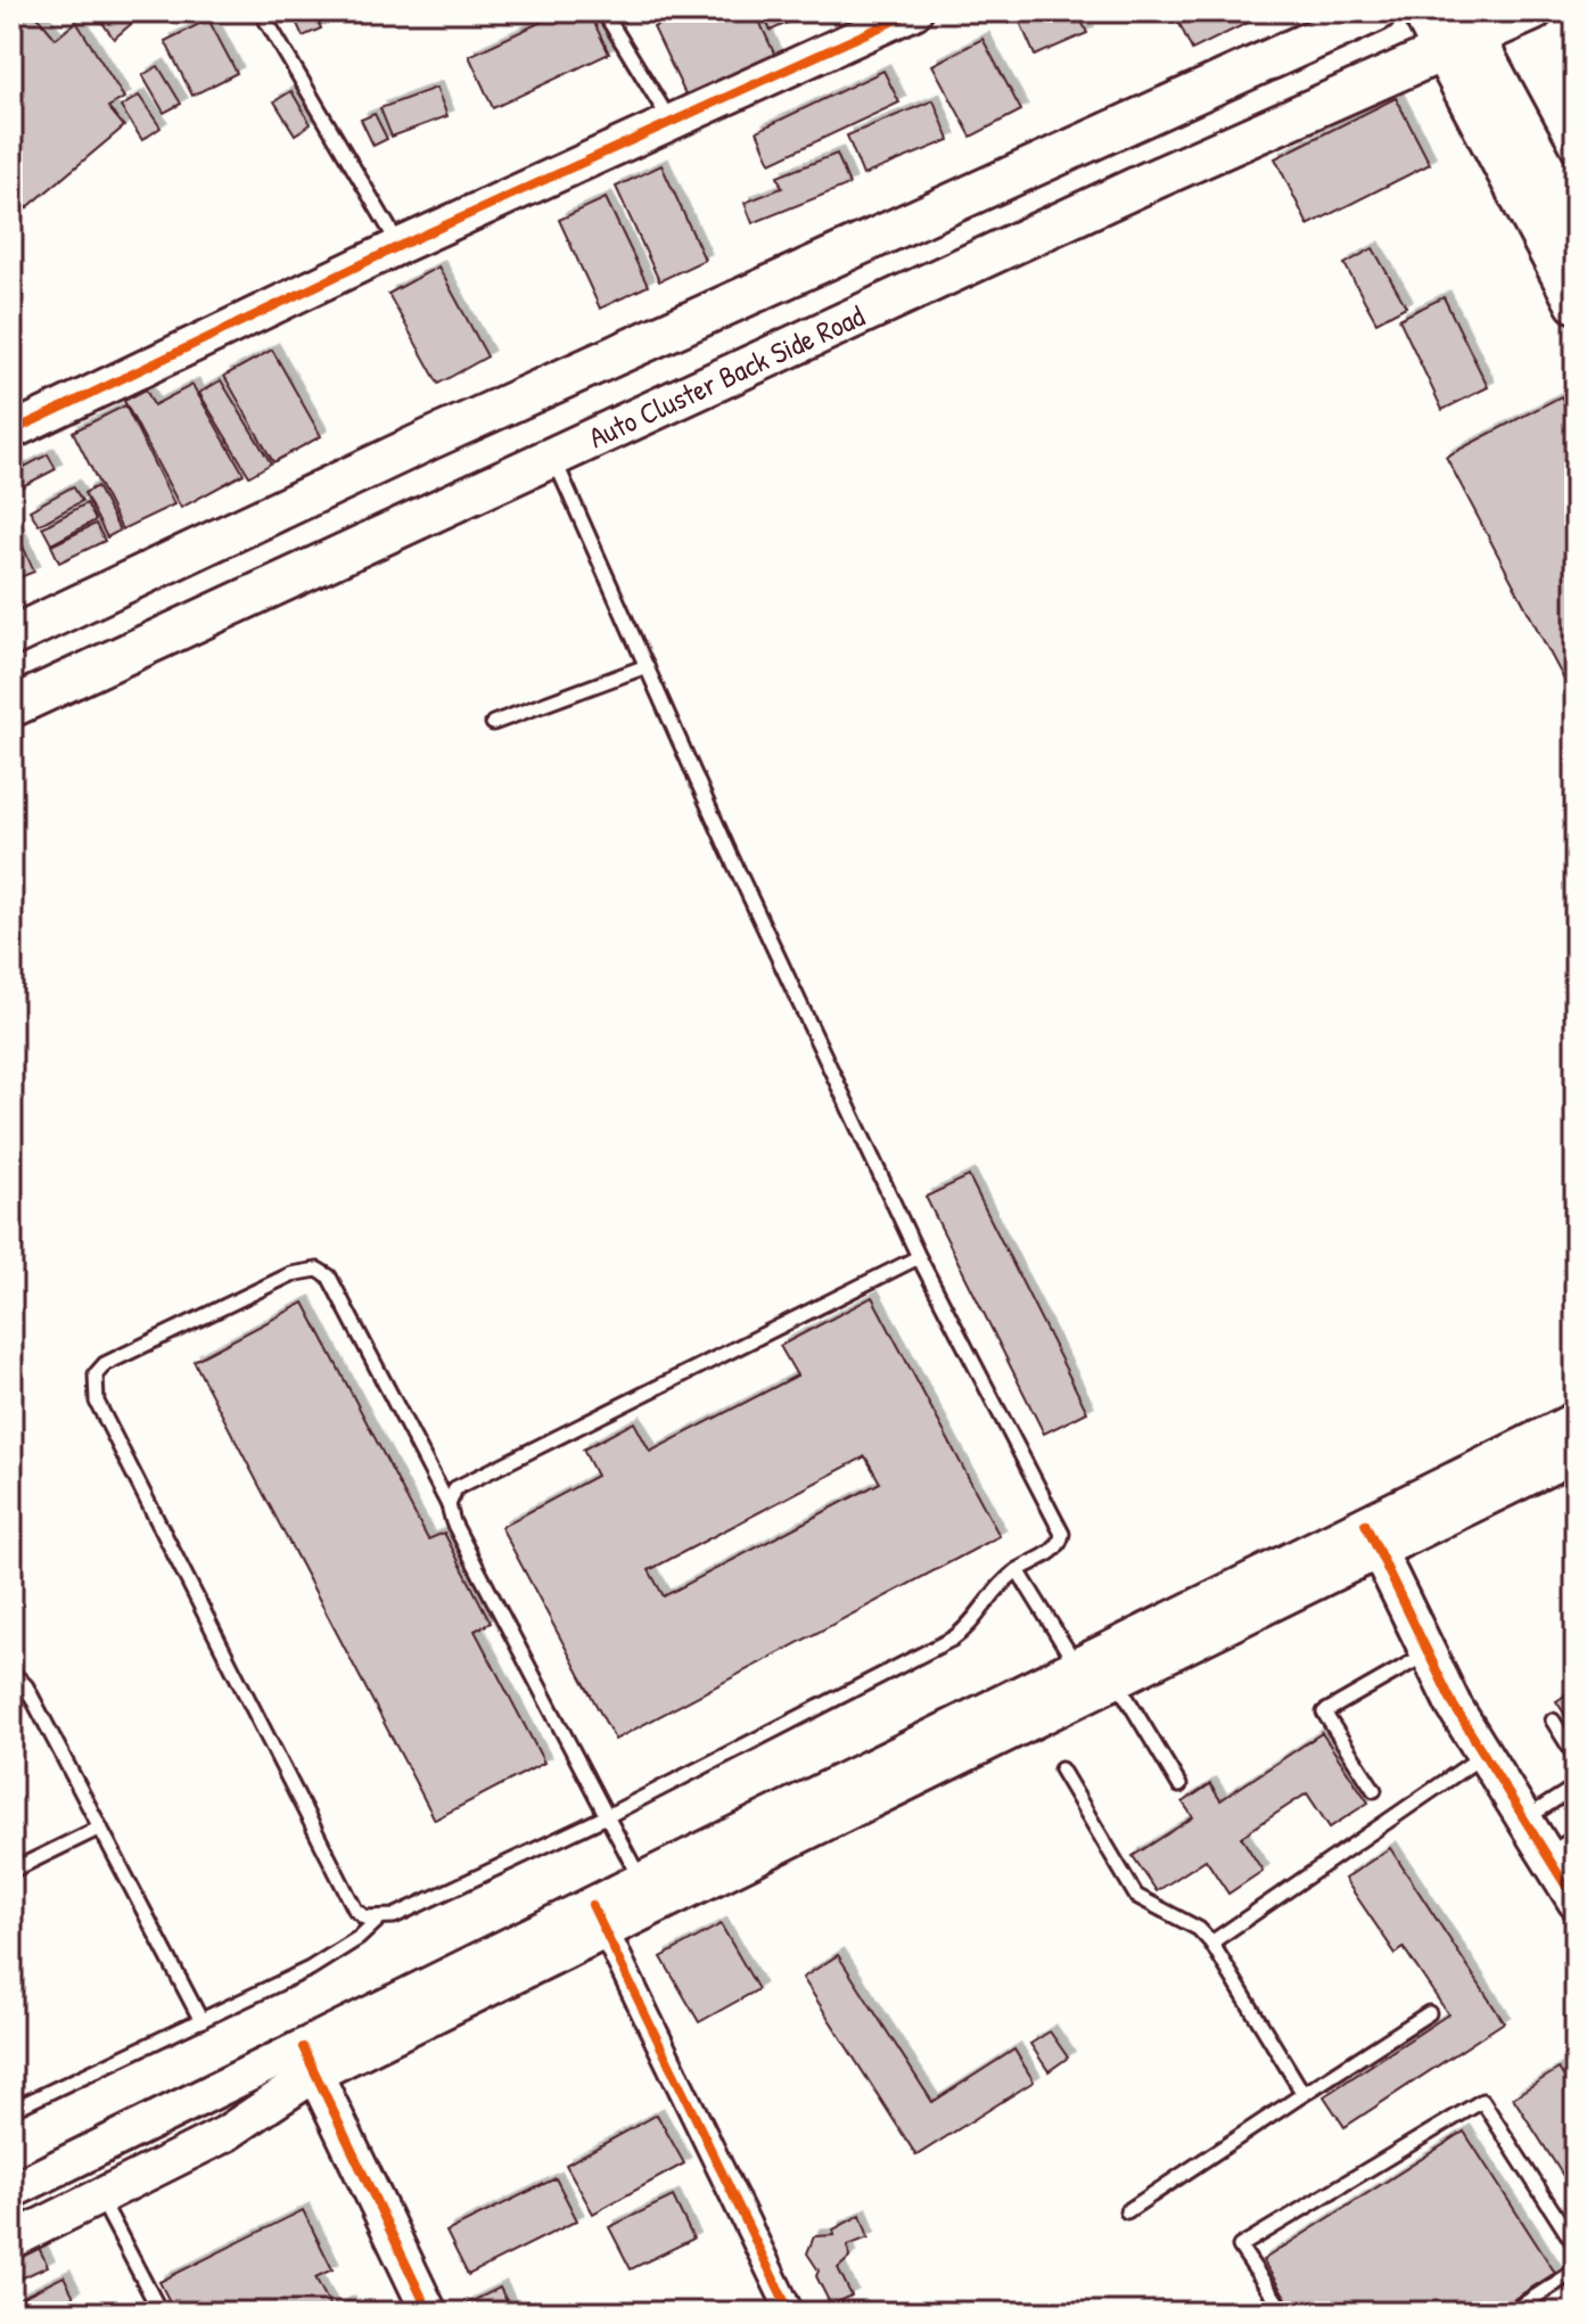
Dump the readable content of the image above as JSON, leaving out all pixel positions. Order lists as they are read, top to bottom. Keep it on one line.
{"streets":{"main road":["Auto Cluster Back Side Road"]}}
